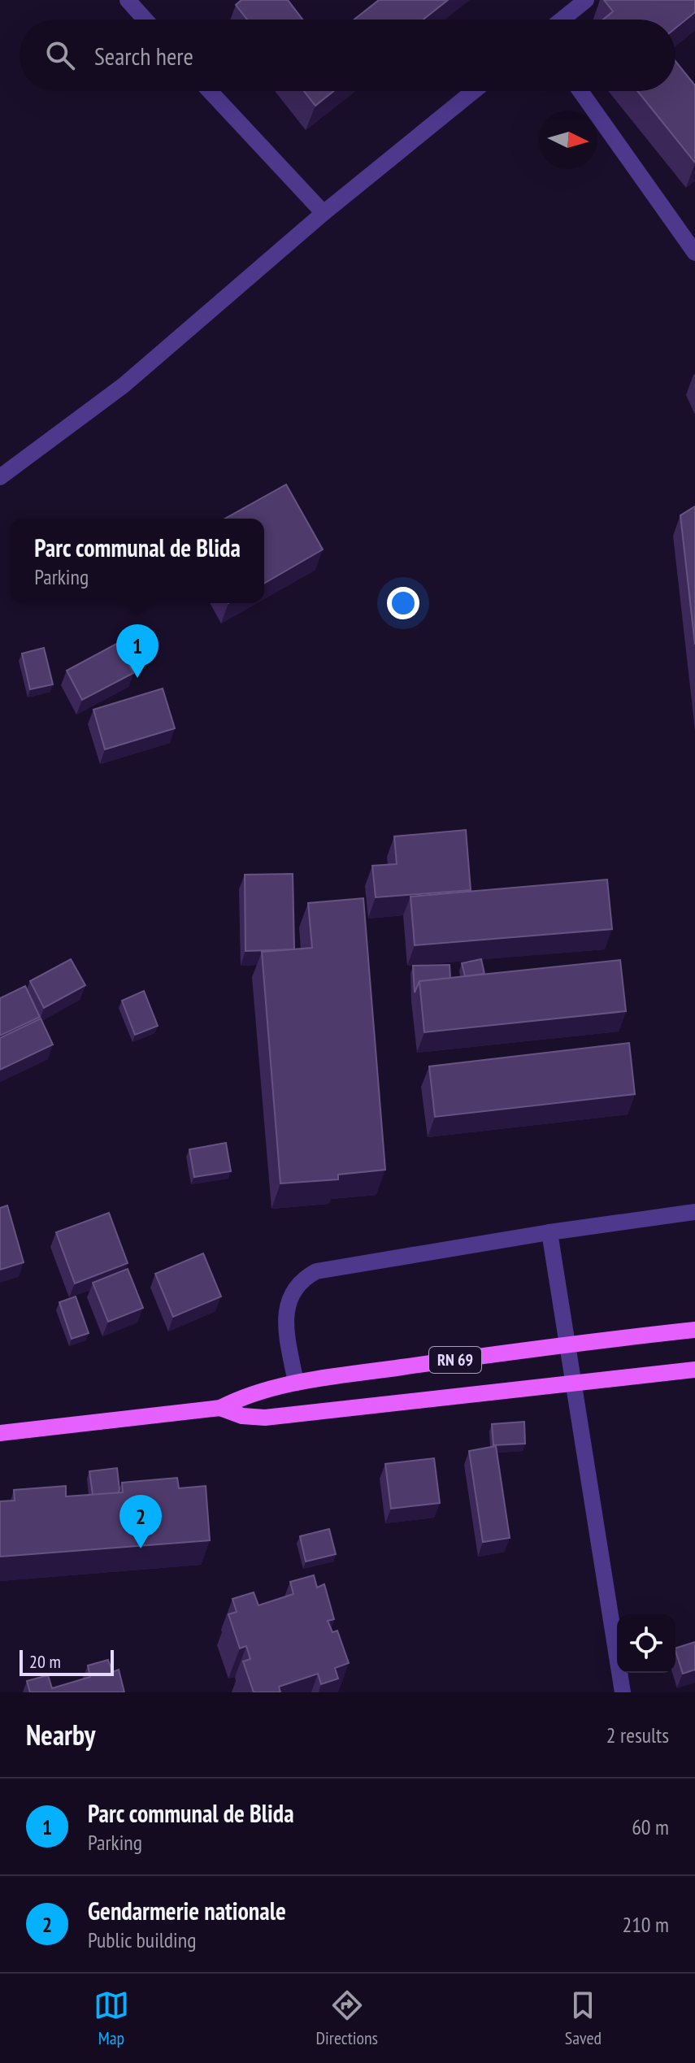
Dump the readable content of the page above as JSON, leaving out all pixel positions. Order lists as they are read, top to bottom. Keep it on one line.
{"streets":{"main road":["RN 69"]},"scale_bar":"20 m","north":"right","page":{"search":"Search here","popup":["Parc communal de Blida","Parking"],"pins":["1","2"],"scale":"20 m","heading":["Nearby","2 results"],"list":[{"mark":"1","name":"Parc communal de Blida","note":"Parking","value":"60 m"},{"mark":"2","name":"Gendarmerie nationale","note":"Public building","value":"210 m"}],"nav":["Map","Directions","Saved"]}}
